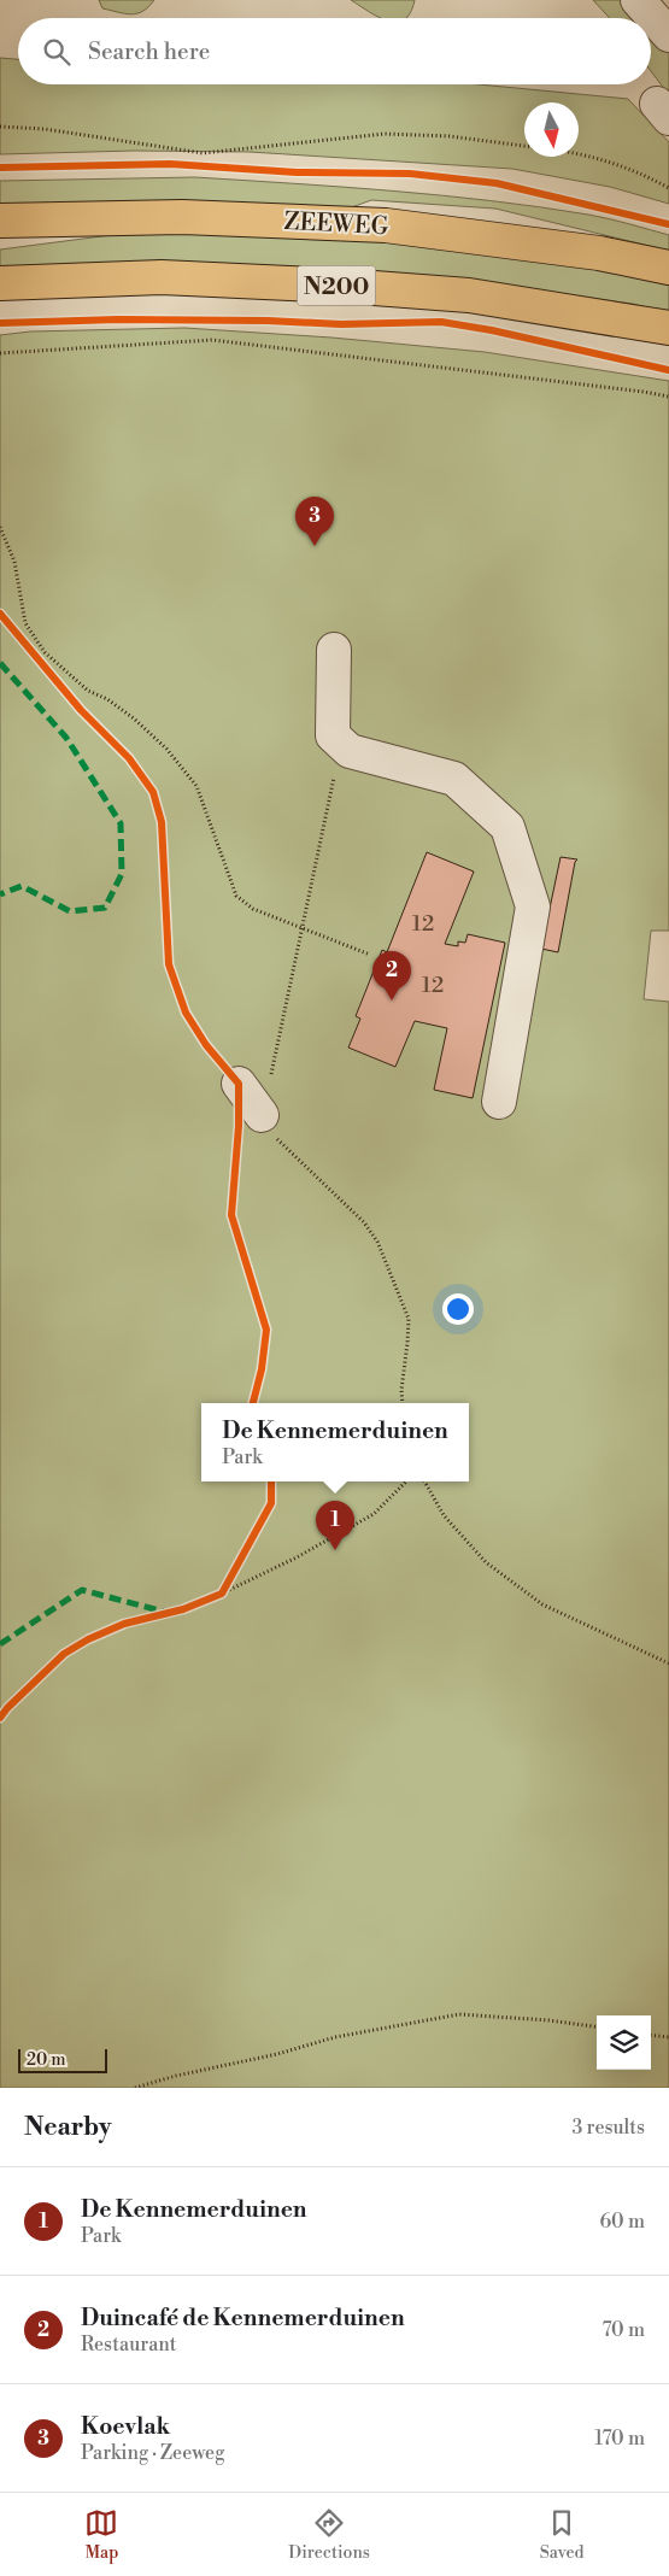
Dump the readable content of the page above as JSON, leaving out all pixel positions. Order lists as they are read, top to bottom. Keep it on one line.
{"streets":{"main road":["ZEEWEG","N200"]},"house_numbers":["12","12"],"scale_bar":"20 m","north":"bottom","page":{"search":"Search here","pins":["3","2","1"],"popup":["De Kennemerduinen","Park"],"scale":"20 m","heading":["Nearby","3 results"],"list":[{"mark":"1","name":"De Kennemerduinen","note":"Park","value":"60 m"},{"mark":"2","name":"Duincafé de Kennemerduinen","note":"Restaurant","value":"70 m"},{"mark":"3","name":"Koevlak","note":"Parking · Zeeweg","value":"170 m"}],"nav":["Map","Directions","Saved"]}}
